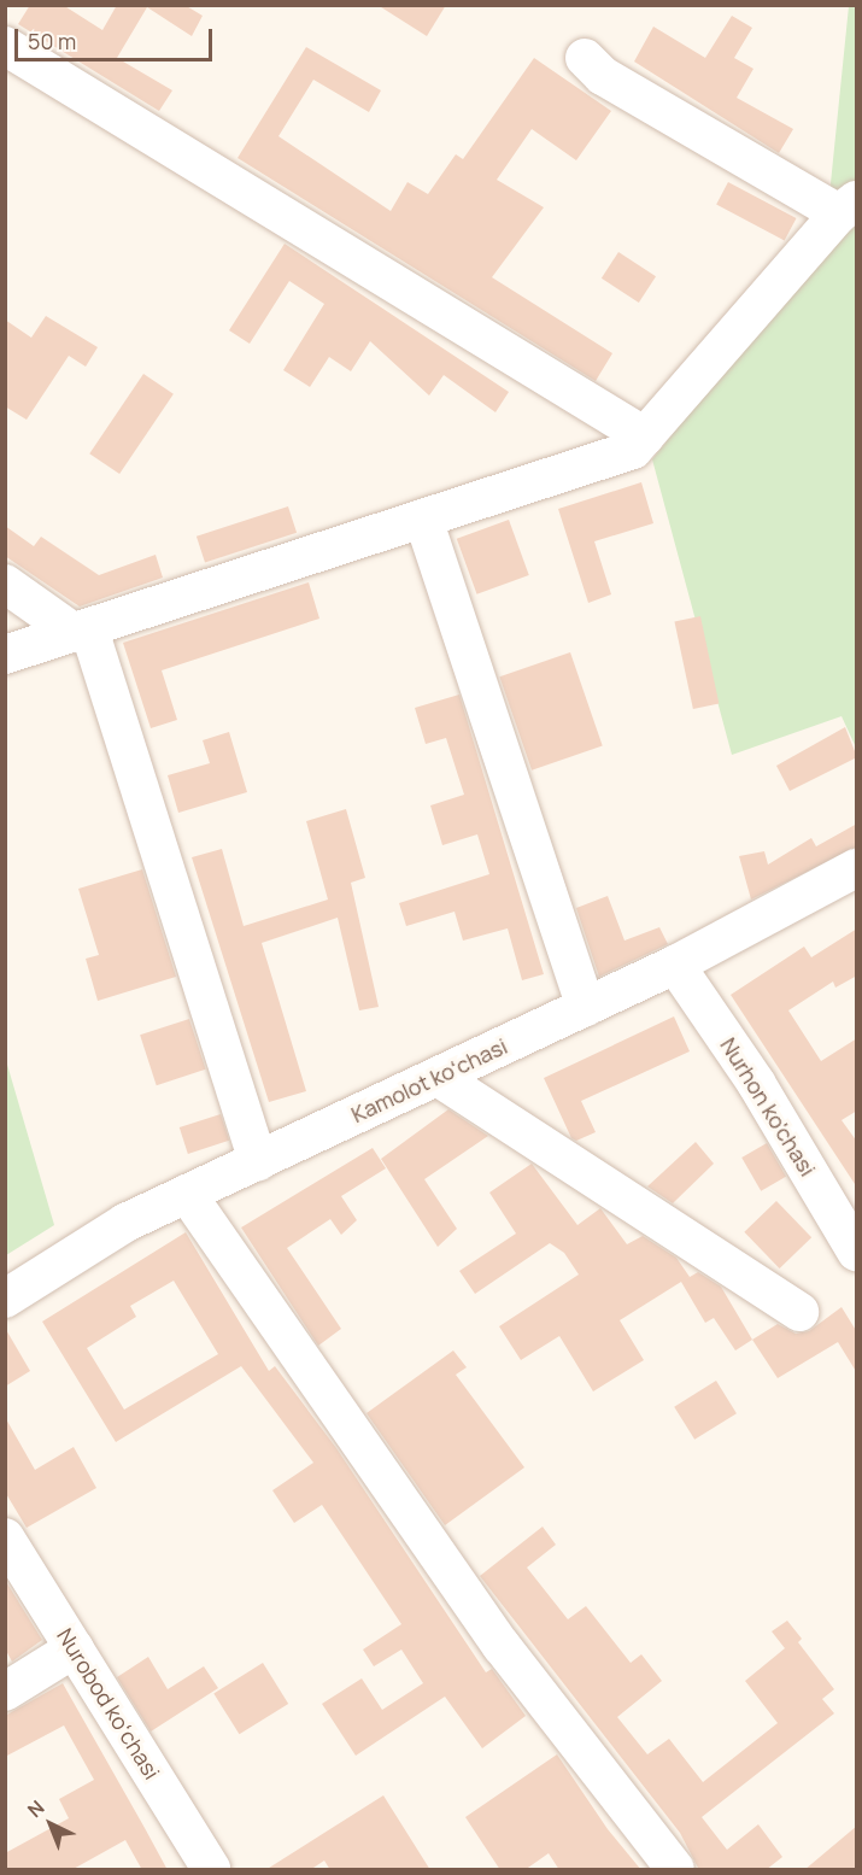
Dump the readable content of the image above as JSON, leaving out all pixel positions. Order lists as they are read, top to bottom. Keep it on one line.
{"streets":{"street":["Kamolot koʻchasi","Nurhon ko'chasi","Nurobod koʻchasi"]},"crossings":[["Kamolot koʻchasi","Nurhon ko'chasi"]],"scale_bar":"50 m","north":"top left"}
